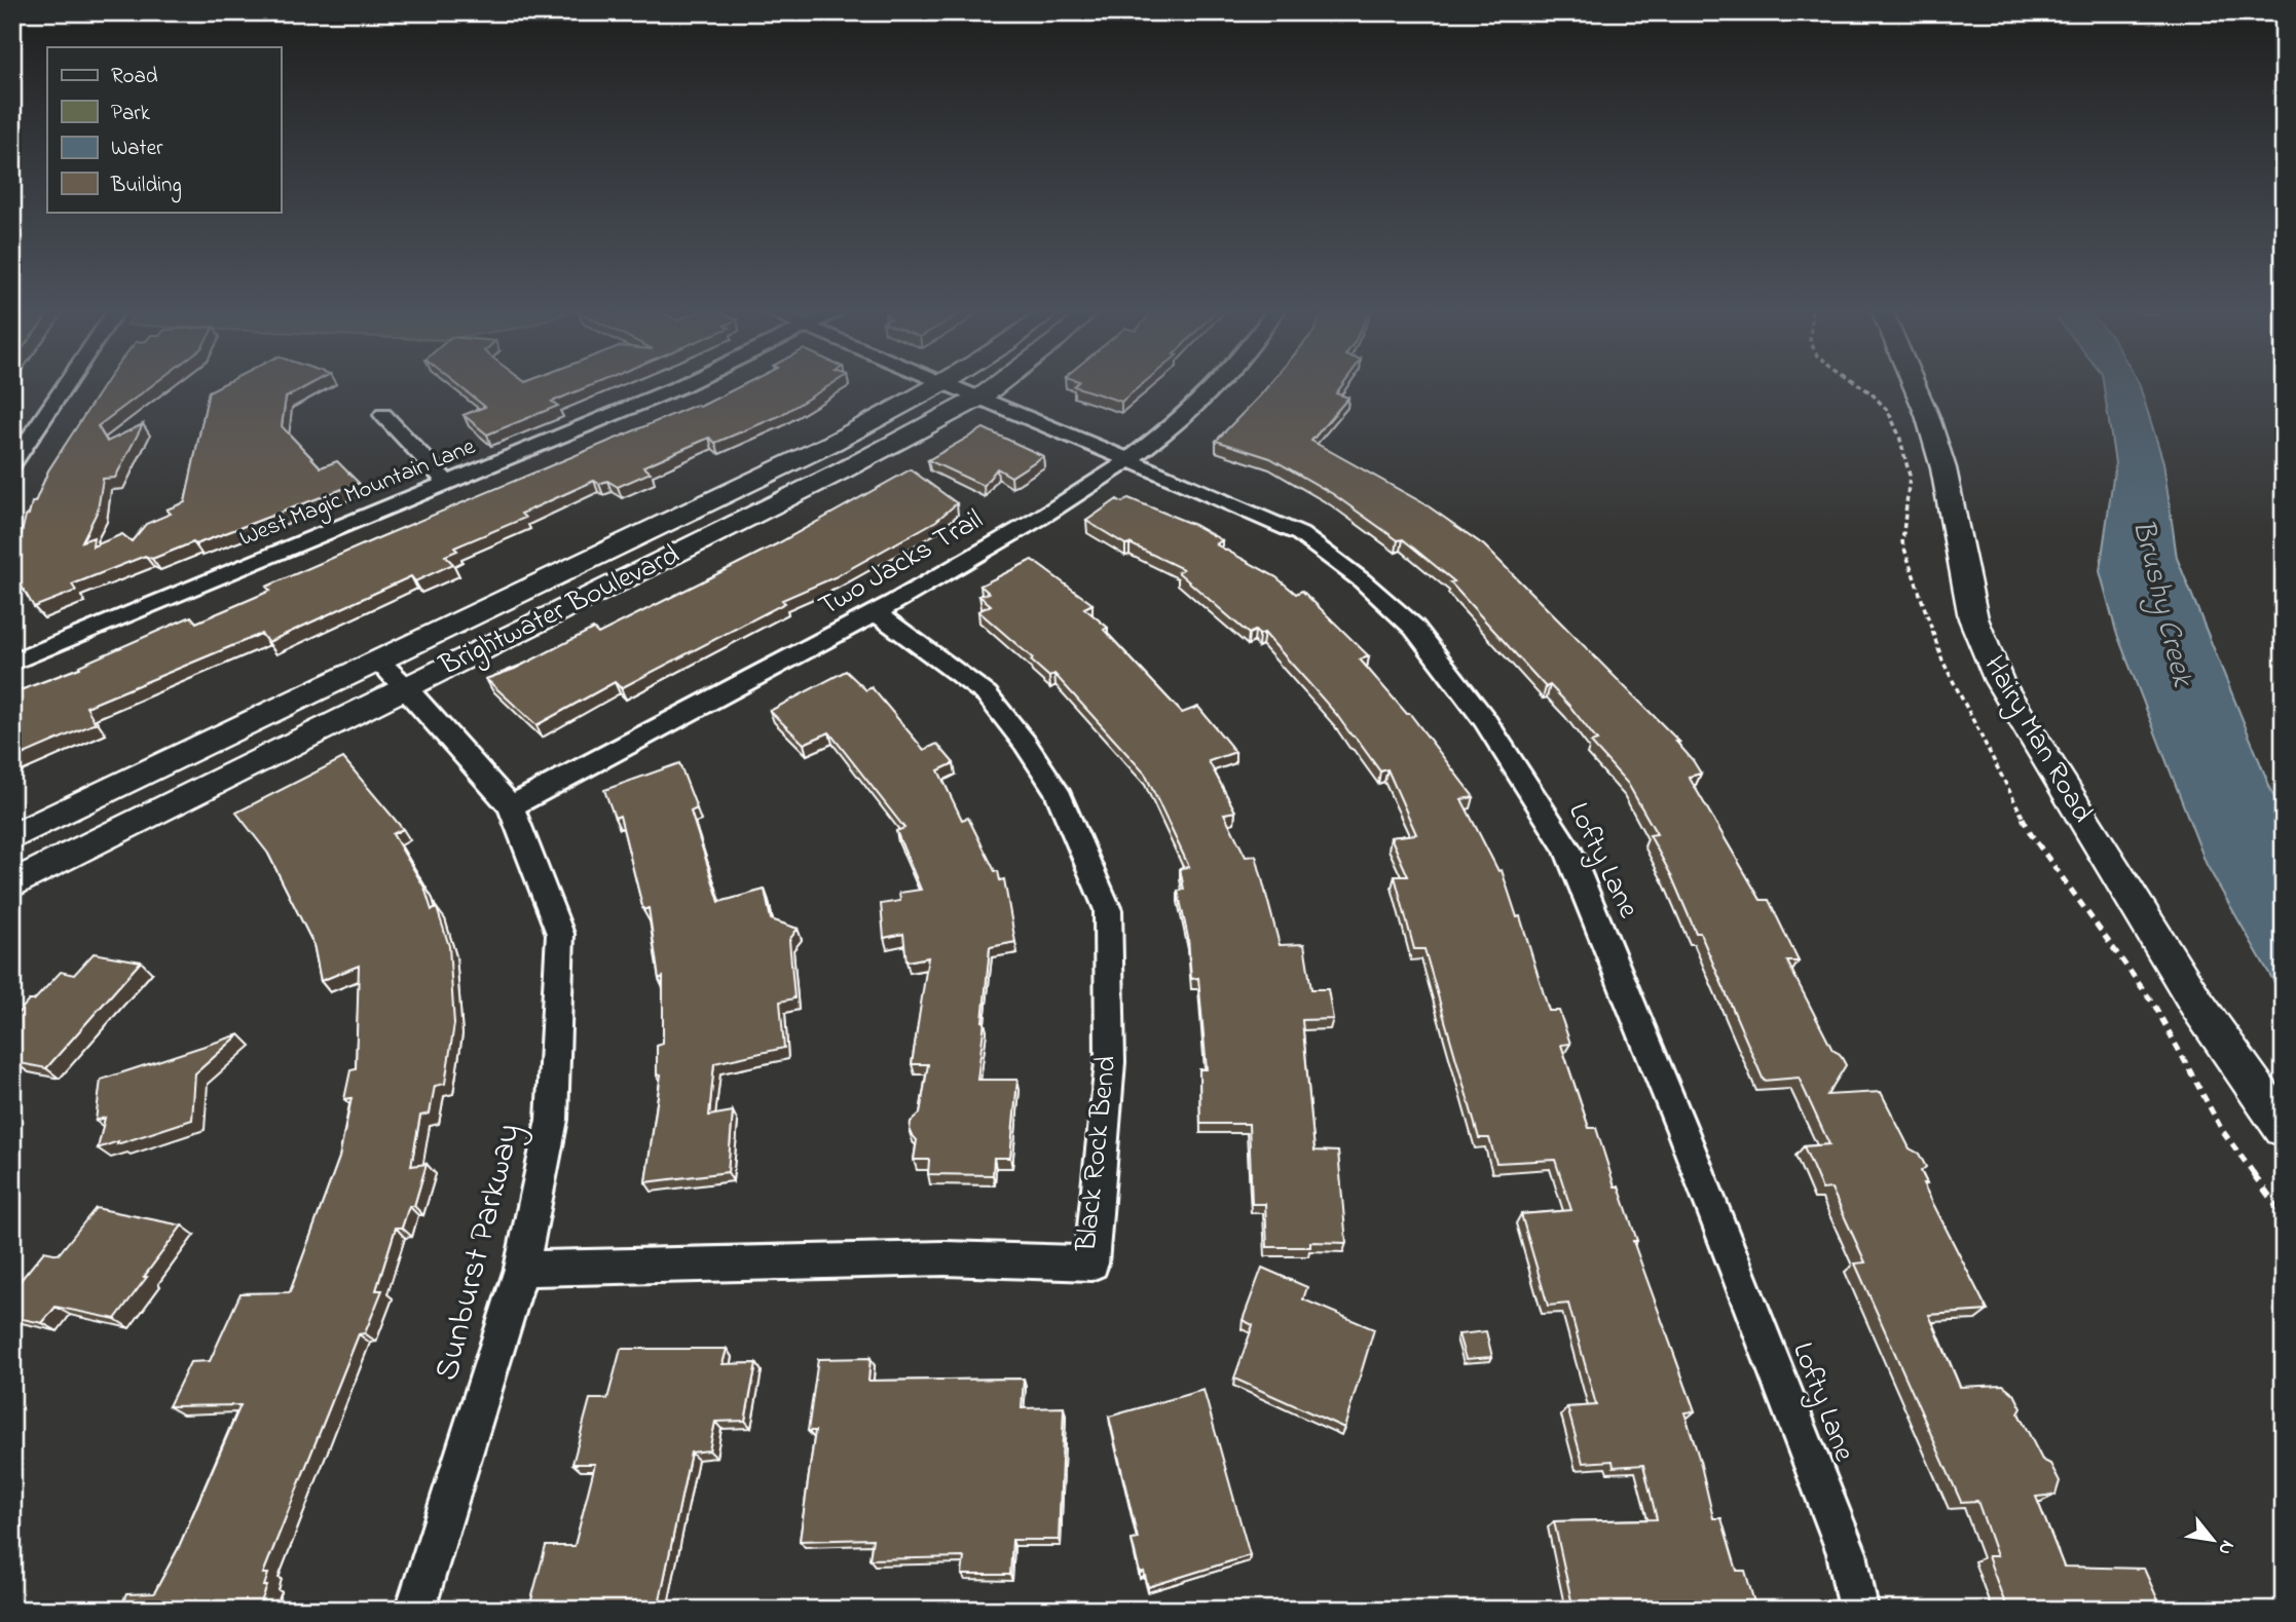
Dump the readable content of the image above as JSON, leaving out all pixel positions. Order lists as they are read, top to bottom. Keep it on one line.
{"streets":{"street":["West Magic Mountain Lane","Two Jacks Trail","Brightwater Boulevard","Hairy Man Road","Lofty Lane","Black Rock Bend","Sunburst Parkway"]},"crossings":[["Two Jacks Trail","Lofty Lane"],["Two Jacks Trail","Black Rock Bend"],["Two Jacks Trail","Sunburst Parkway"],["Brightwater Boulevard","Lofty Lane"],["Brightwater Boulevard","Sunburst Parkway"],["Black Rock Bend","Sunburst Parkway"]],"water":["Brushy Creek"],"legend":["Road","Park","Water","Building"],"north":"bottom right"}
